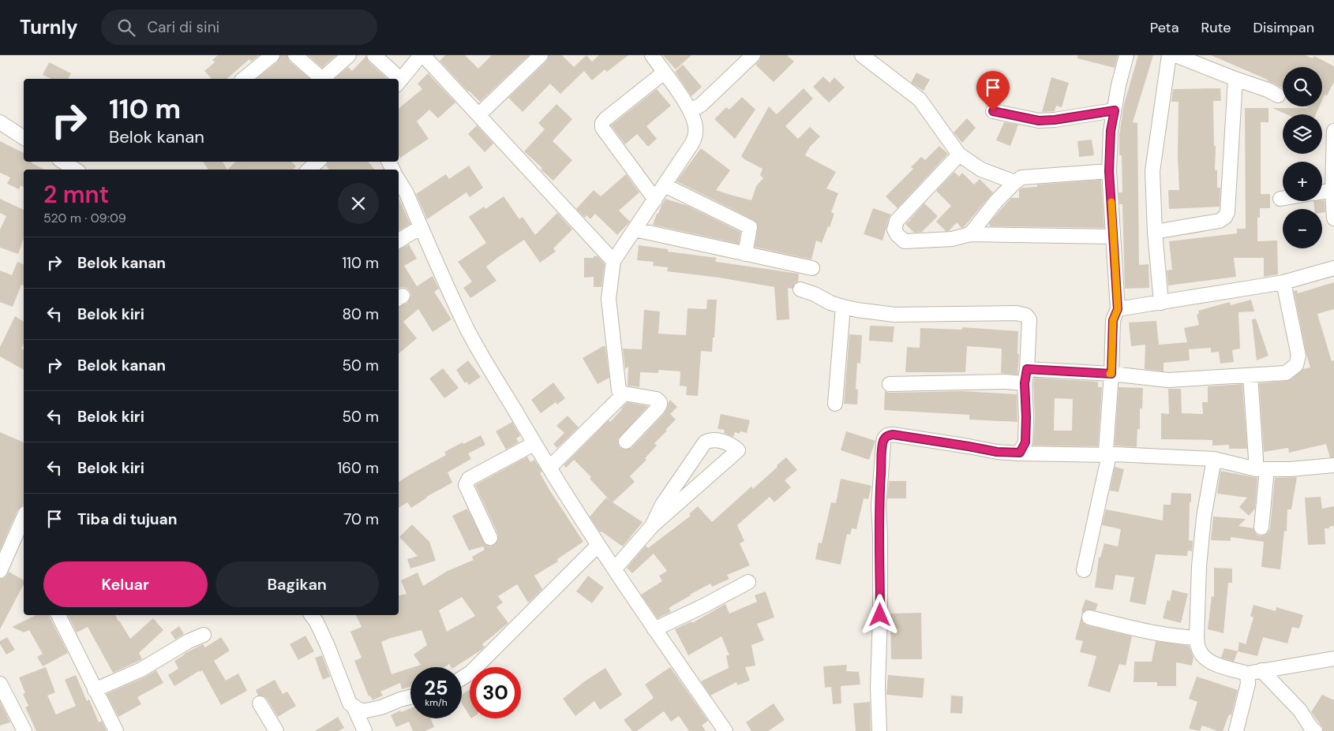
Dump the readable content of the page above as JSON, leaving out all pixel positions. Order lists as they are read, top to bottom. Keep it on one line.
{"page":{"header":"Turnly","search":"Cari di sini","nav":["Peta","Rute","Disimpan"],"map_buttons":["+","−"],"turn":["110 m","Belok kanan"],"heading":["2 mnt","520 m · 09:09"],"list":[{"name":"Belok kanan","value":"110 m"},{"name":"Belok kiri","value":"80 m"},{"name":"Belok kanan","value":"50 m"},{"name":"Belok kiri","value":"50 m"},{"name":"Belok kiri","value":"160 m"},{"name":"Tiba di tujuan","value":"70 m"}],"buttons":["Keluar","Bagikan"],"speed":"25 km/h","limit":"30"}}
